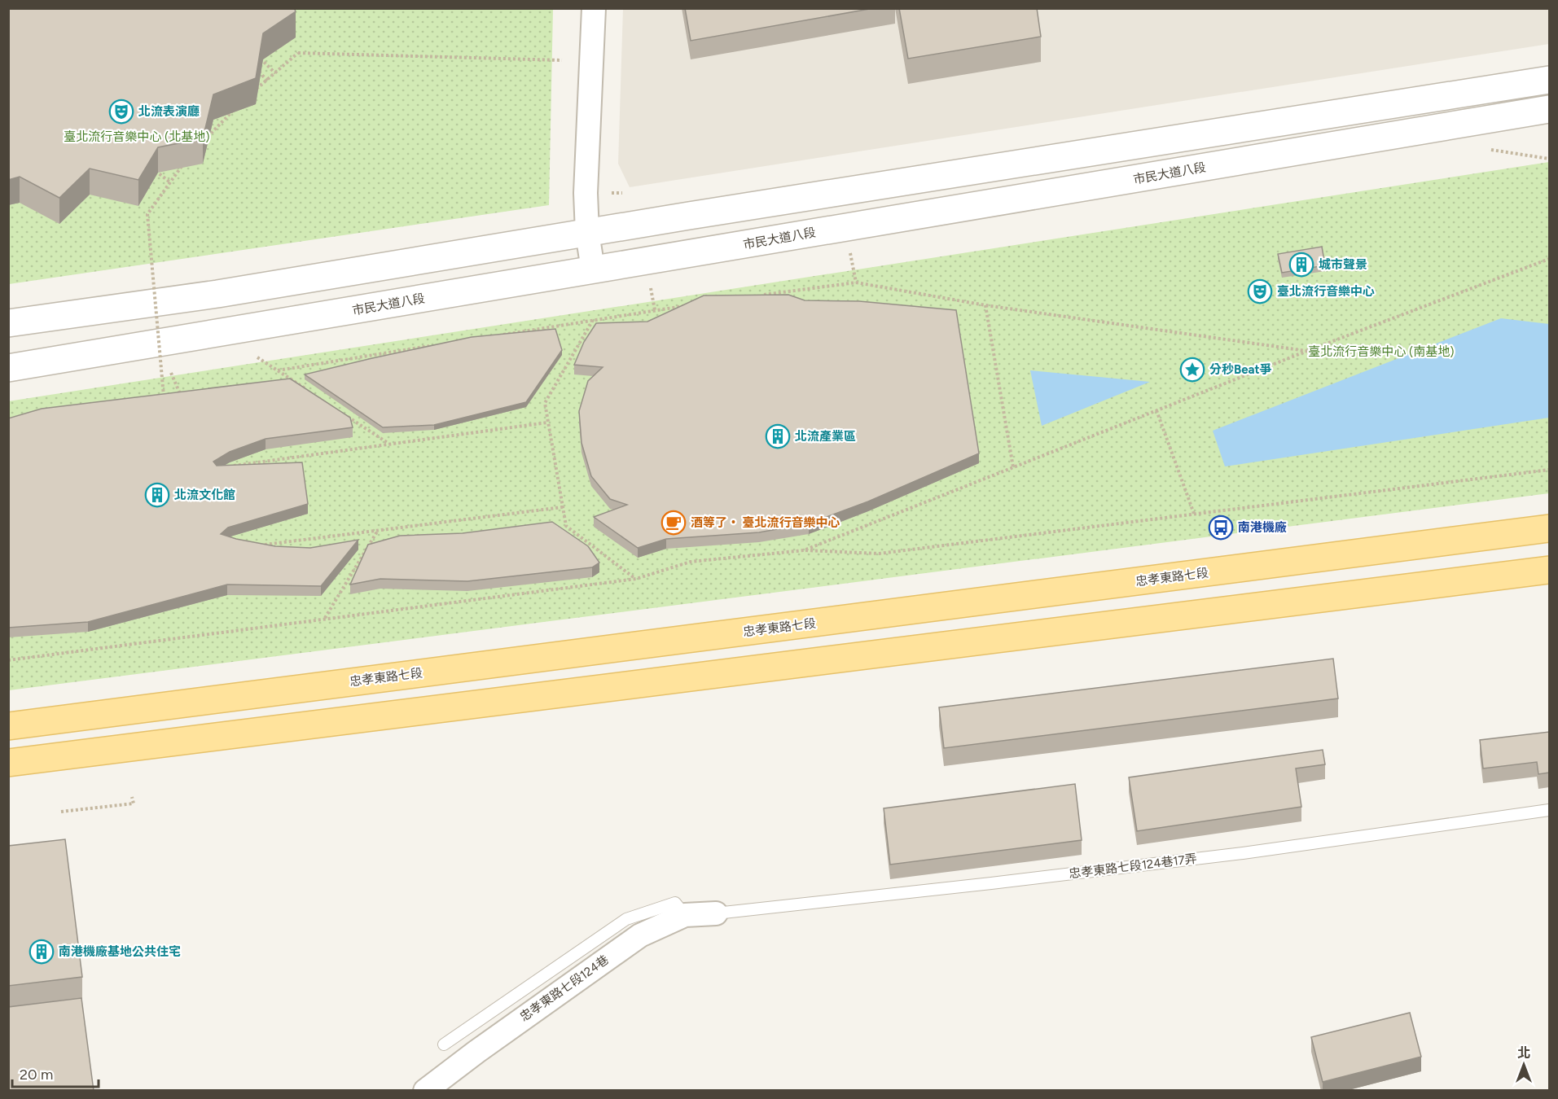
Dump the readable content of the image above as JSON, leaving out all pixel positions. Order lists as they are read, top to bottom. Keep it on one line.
{"streets":{"main road":["忠孝東路七段"],"street":["市民大道八段","忠孝東路七段124巷"],"lane":["忠孝東路七段124巷17弄"]},"crossings":[["忠孝東路七段124巷17弄","忠孝東路七段124巷"]],"parks":["臺北流行音樂中心 (北基地)","臺北流行音樂中心 (南基地)"],"places":{"theatre":["北流表演廳","臺北流行音樂中心"],"building":["城市聲景","北流產業區","北流文化館","南港機廠基地公共住宅"],"place":["分秒Beat爭"],"cafe":["酒等了・ 臺北流行音樂中心"],"bus stop":["南港機廠"]},"scale_bar":"20 m","north":"top"}
